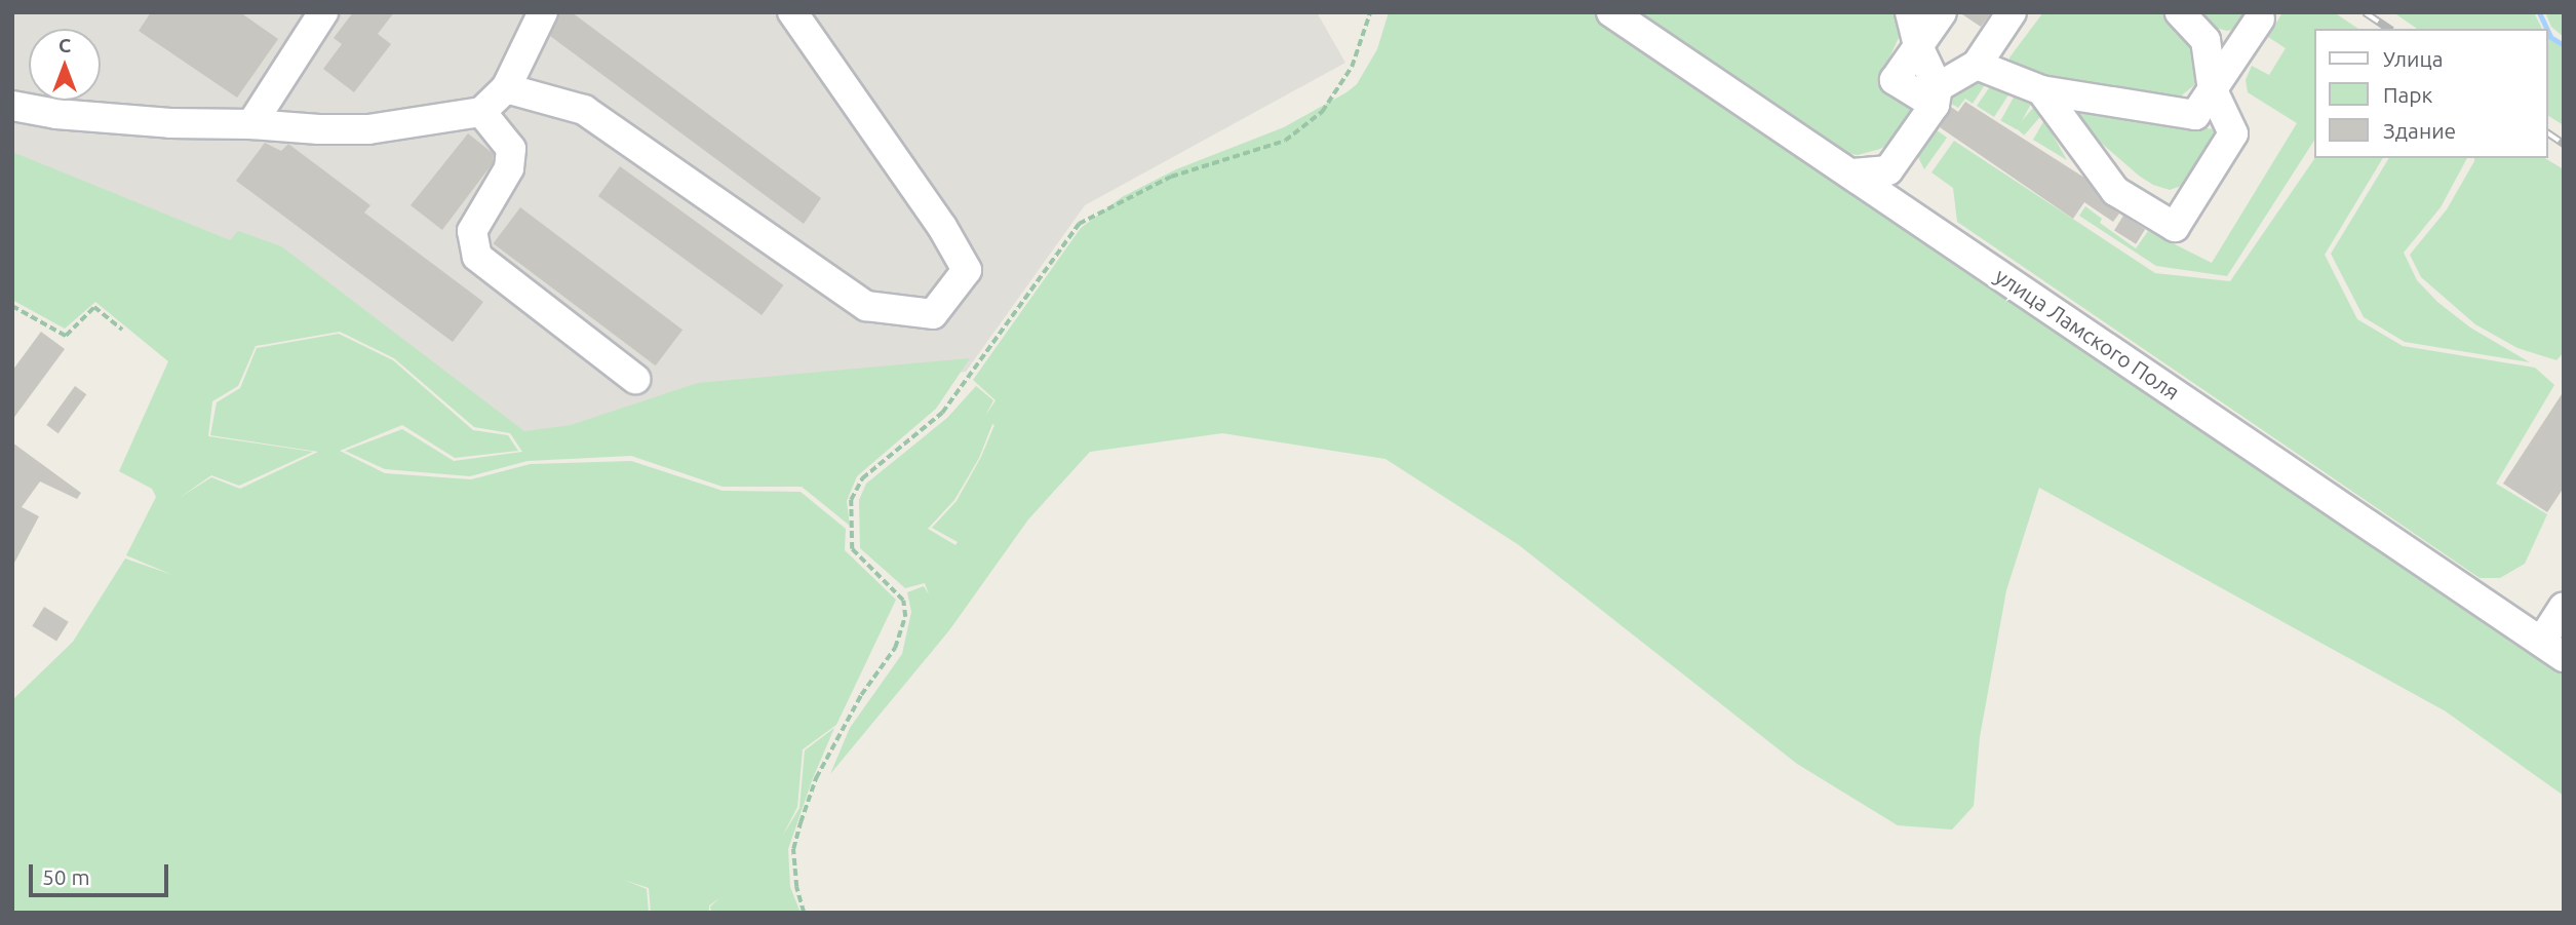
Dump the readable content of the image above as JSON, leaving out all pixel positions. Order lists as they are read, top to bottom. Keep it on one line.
{"streets":{"street":["улица Ламского Поля"]},"legend":["Улица","Парк","Здание"],"scale_bar":"50 m","north":"top"}
